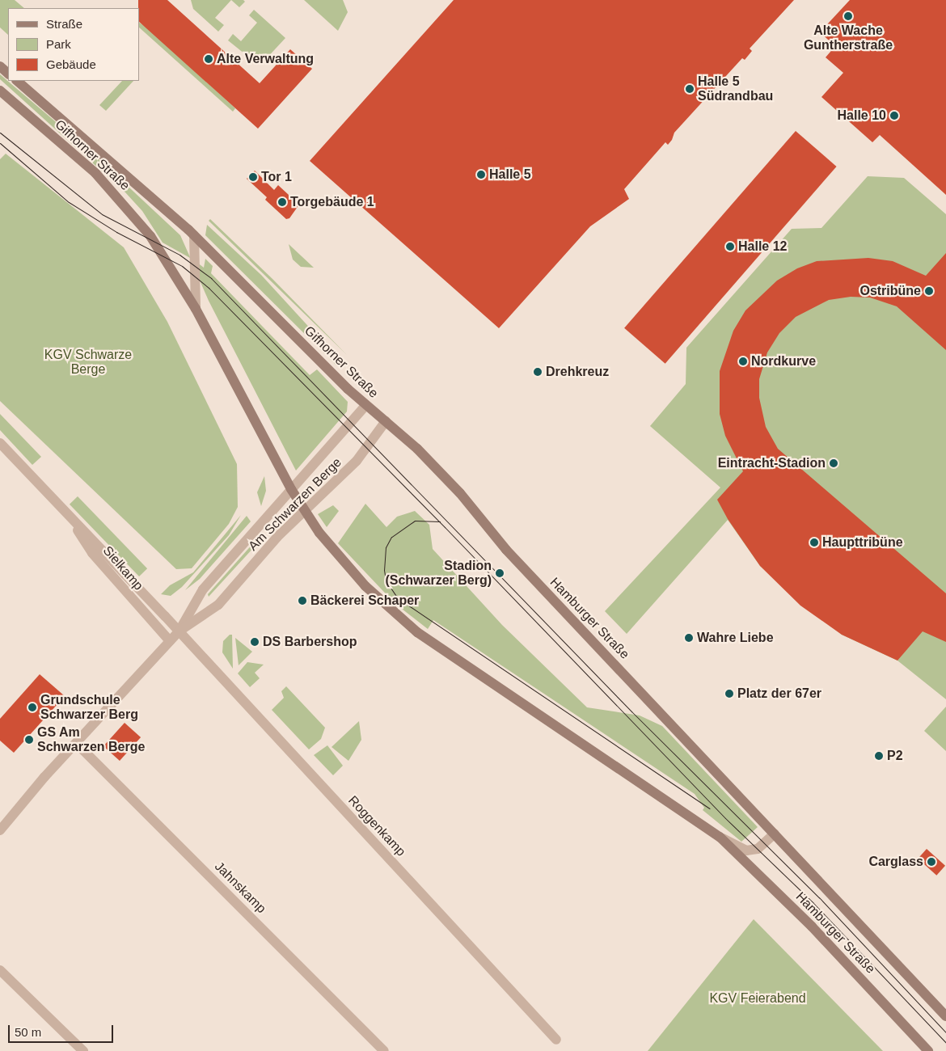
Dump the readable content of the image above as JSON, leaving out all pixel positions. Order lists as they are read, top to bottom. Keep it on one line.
{"streets":{"main road":["Gifhorner Straße","Hamburger Straße"],"street":["Am Schwarzen Berge","Sielkamp","Roggenkamp","Jahnskamp"]},"crossings":[["Gifhorner Straße","Am Schwarzen Berge"],["Gifhorner Straße","Hamburger Straße"],["Am Schwarzen Berge","Sielkamp"],["Am Schwarzen Berge","Hamburger Straße"],["Am Schwarzen Berge","Roggenkamp"],["Am Schwarzen Berge","Jahnskamp"],["Sielkamp","Roggenkamp"]],"parks":["KGV Schwarze Berge","KGV Feierabend"],"places":["Alte Wache Guntherstraße","Alte Verwaltung","Halle 5 Südrandbau","Halle 10","Halle 5","Tor 1","Torgebäude 1","Halle 12","Ostribüne","Nordkurve","Drehkreuz","Eintracht-Stadion","Haupttribüne","Stadion (Schwarzer Berg)","Bäckerei Schaper","Wahre Liebe","DS Barbershop","Platz der 67er","Grundschule Schwarzer Berg","GS Am Schwarzen Berge","P2","Carglass"],"legend":["Straße","Park","Gebäude"],"scale_bar":"50 m"}
